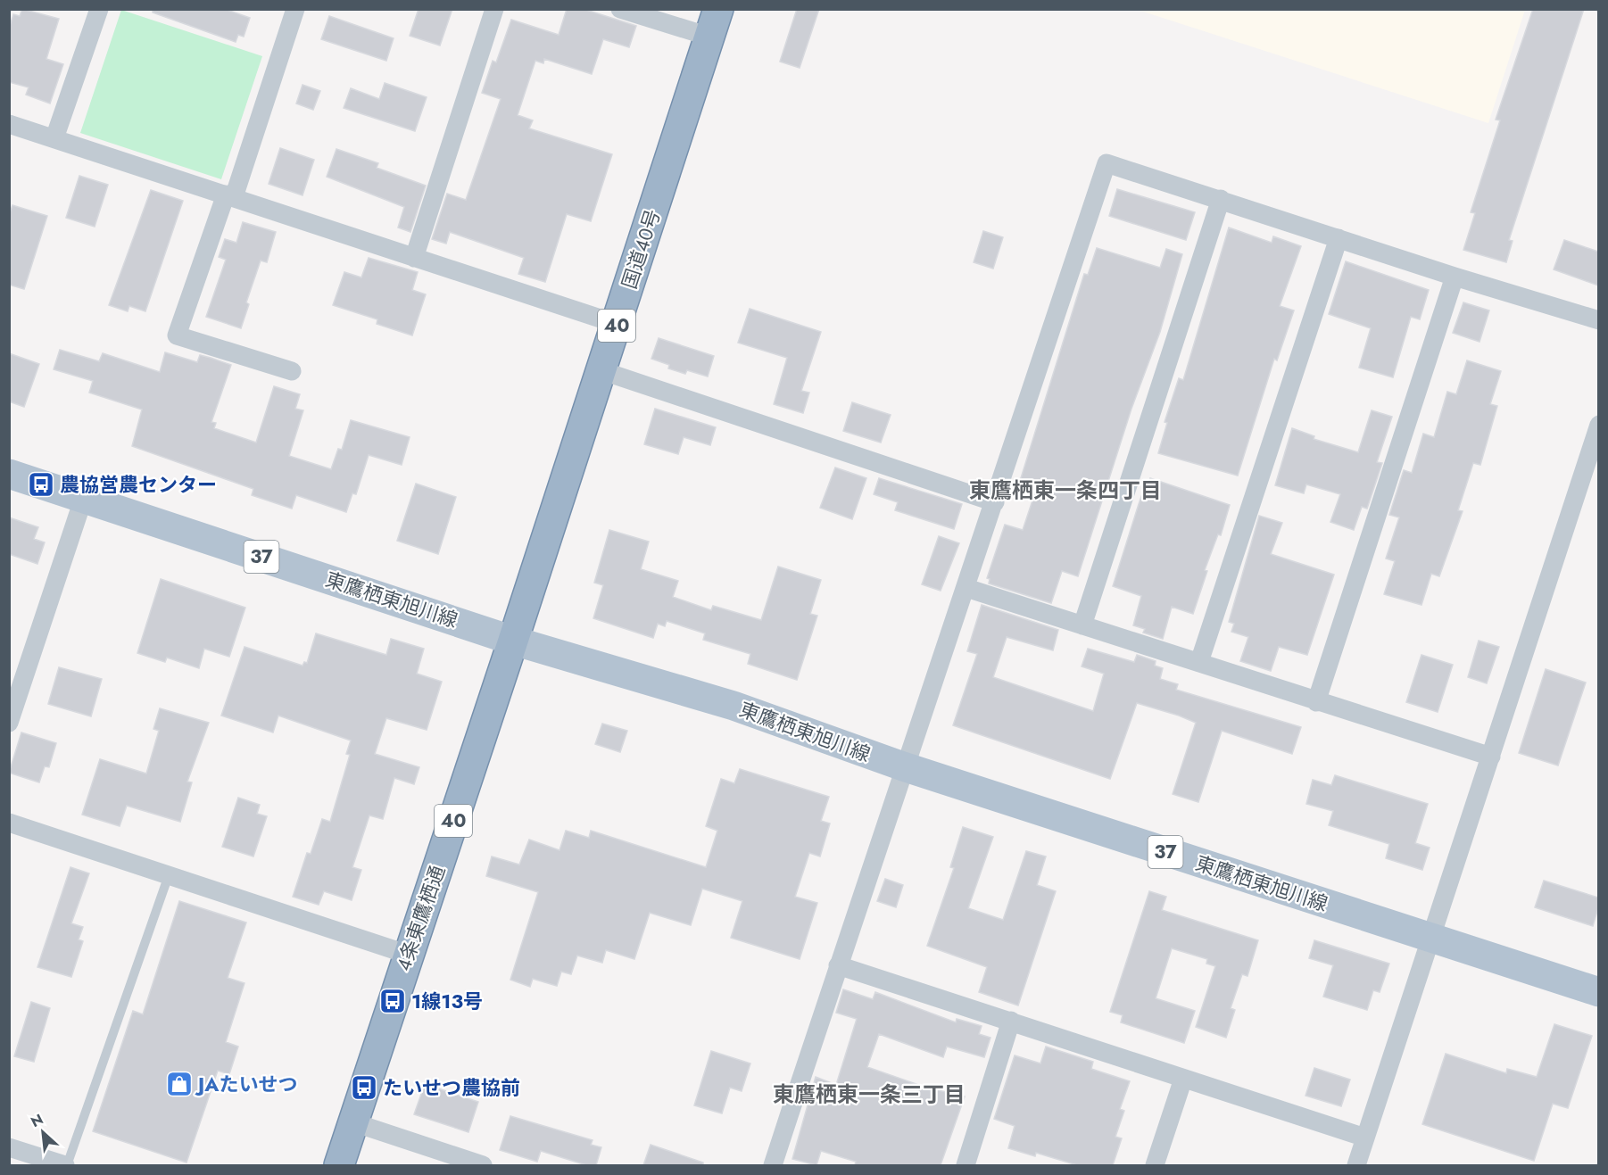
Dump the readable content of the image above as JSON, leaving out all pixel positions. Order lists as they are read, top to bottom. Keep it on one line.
{"streets":{"highway":["国道40号","40","4条東鷹栖通"],"main road":["37","東鷹栖東旭川線"]},"crossings":[["国道40号","東鷹栖東旭川線"],["国道40号","4条東鷹栖通"],["東鷹栖東旭川線","4条東鷹栖通"]],"districts":["東鷹栖東一条四丁目","東鷹栖東一条三丁目"],"places":{"bus stop":["農協営農センター","1線13号","たいせつ農協前"],"shop":["JAたいせつ"]},"north":"top left"}
